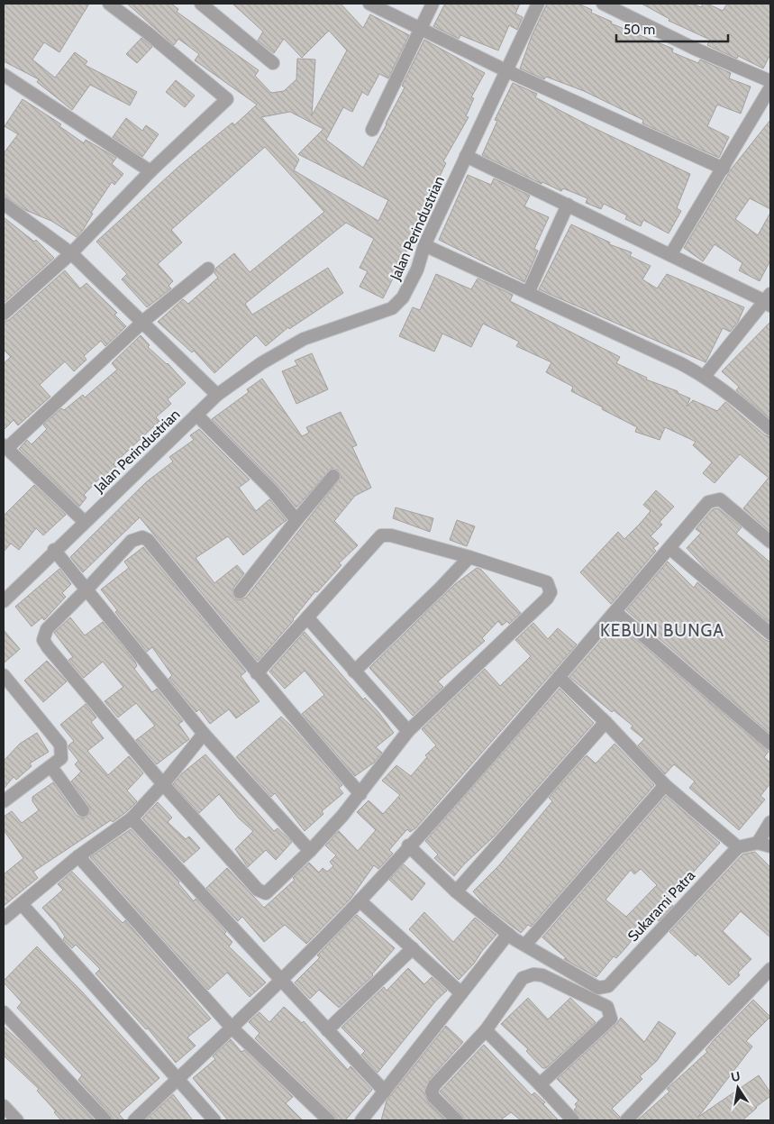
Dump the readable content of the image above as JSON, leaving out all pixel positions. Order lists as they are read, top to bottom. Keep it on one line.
{"streets":{"street":["Jalan Perindustrian","Sukarami Patra"]},"districts":["KEBUN BUNGA"],"scale_bar":"50 m","north":"top"}
